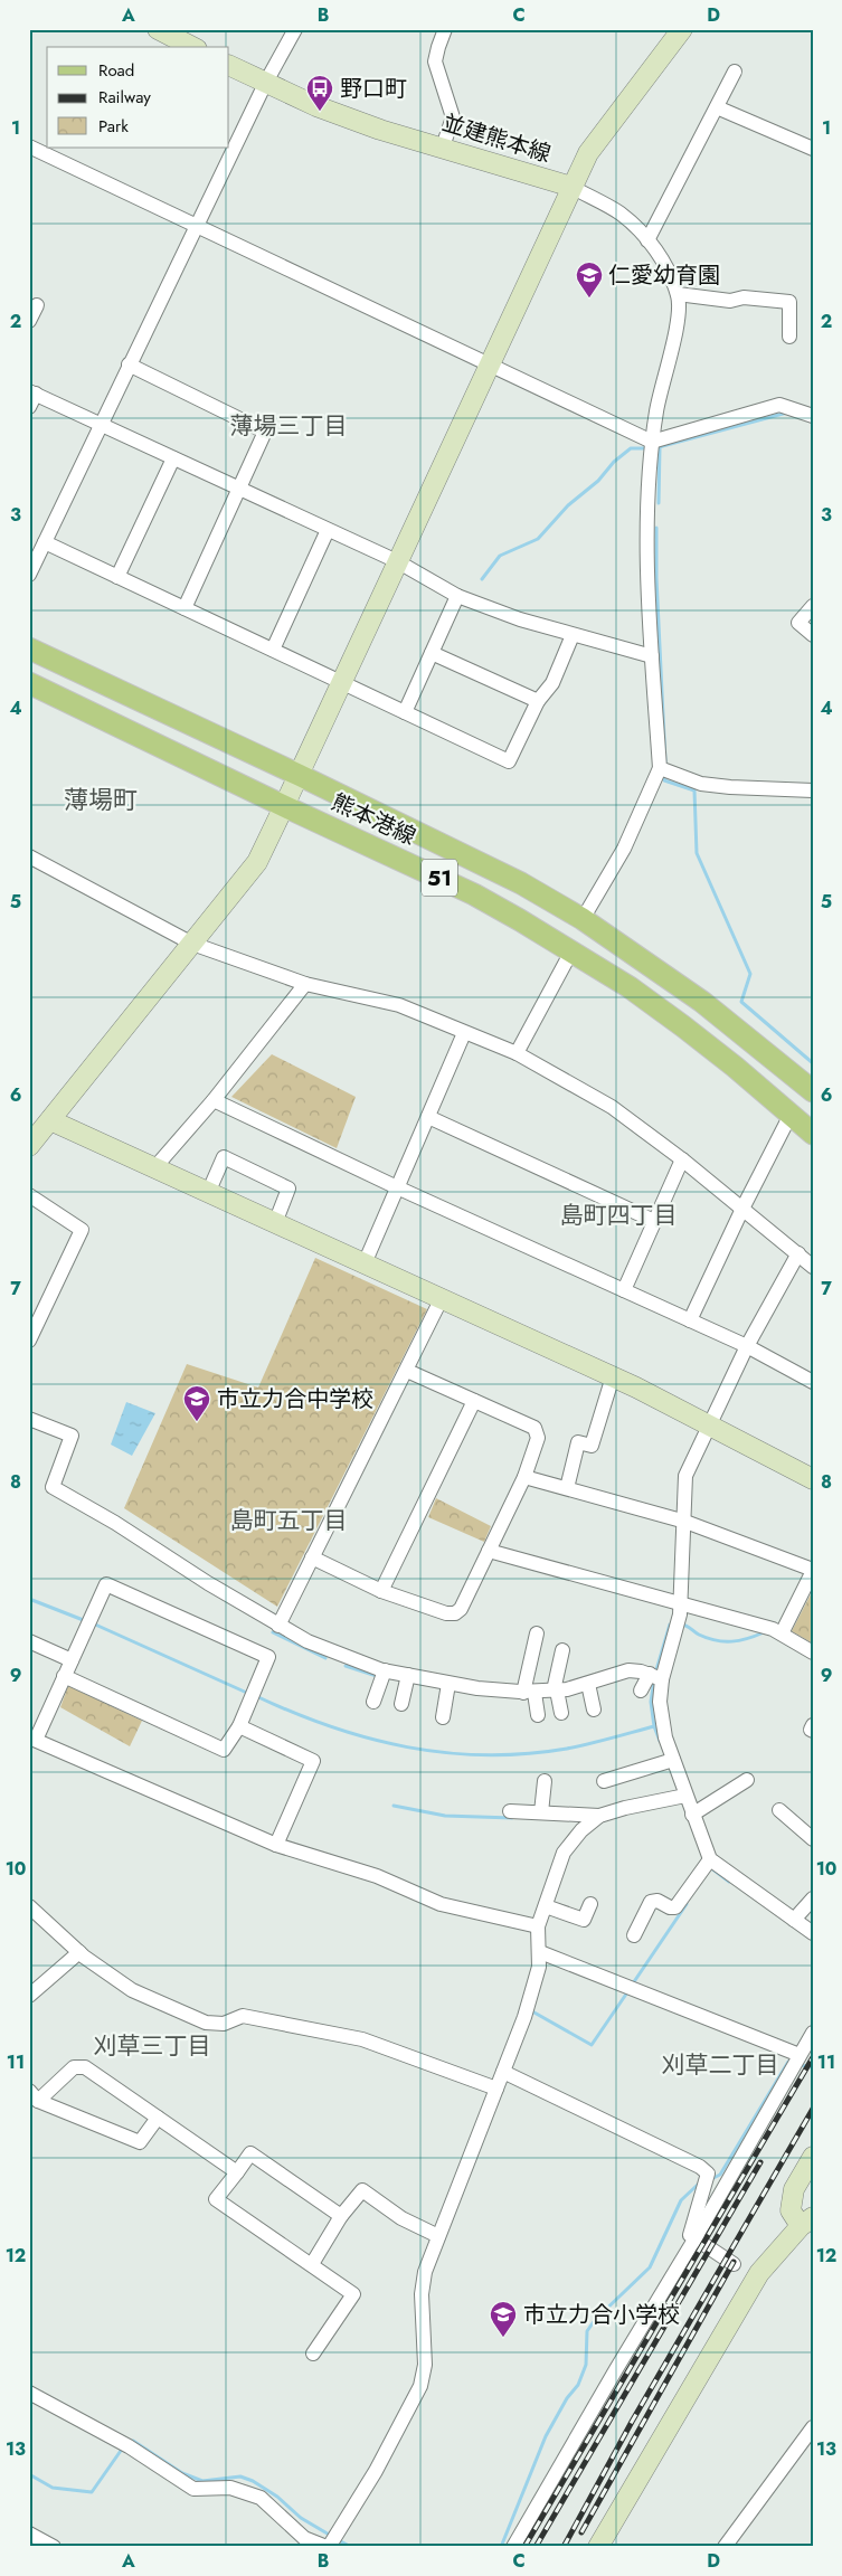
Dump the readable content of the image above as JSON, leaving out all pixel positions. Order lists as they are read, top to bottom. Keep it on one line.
{"streets":{"main road":["熊本港線","51"],"street":["並建熊本線"]},"districts":["薄場三丁目","薄場町","島町四丁目","島町五丁目","刈草三丁目","刈草二丁目"],"places":{"bus stop":["野口町"],"school or university":["仁愛幼育園","市立力合中学校","市立力合小学校"]},"legend":["Road","Railway","Park"],"grid":{"columns":["A","B","C","D"],"rows":["1","2","3","4","5","6","7","8","9","10","11","12","13"]}}
